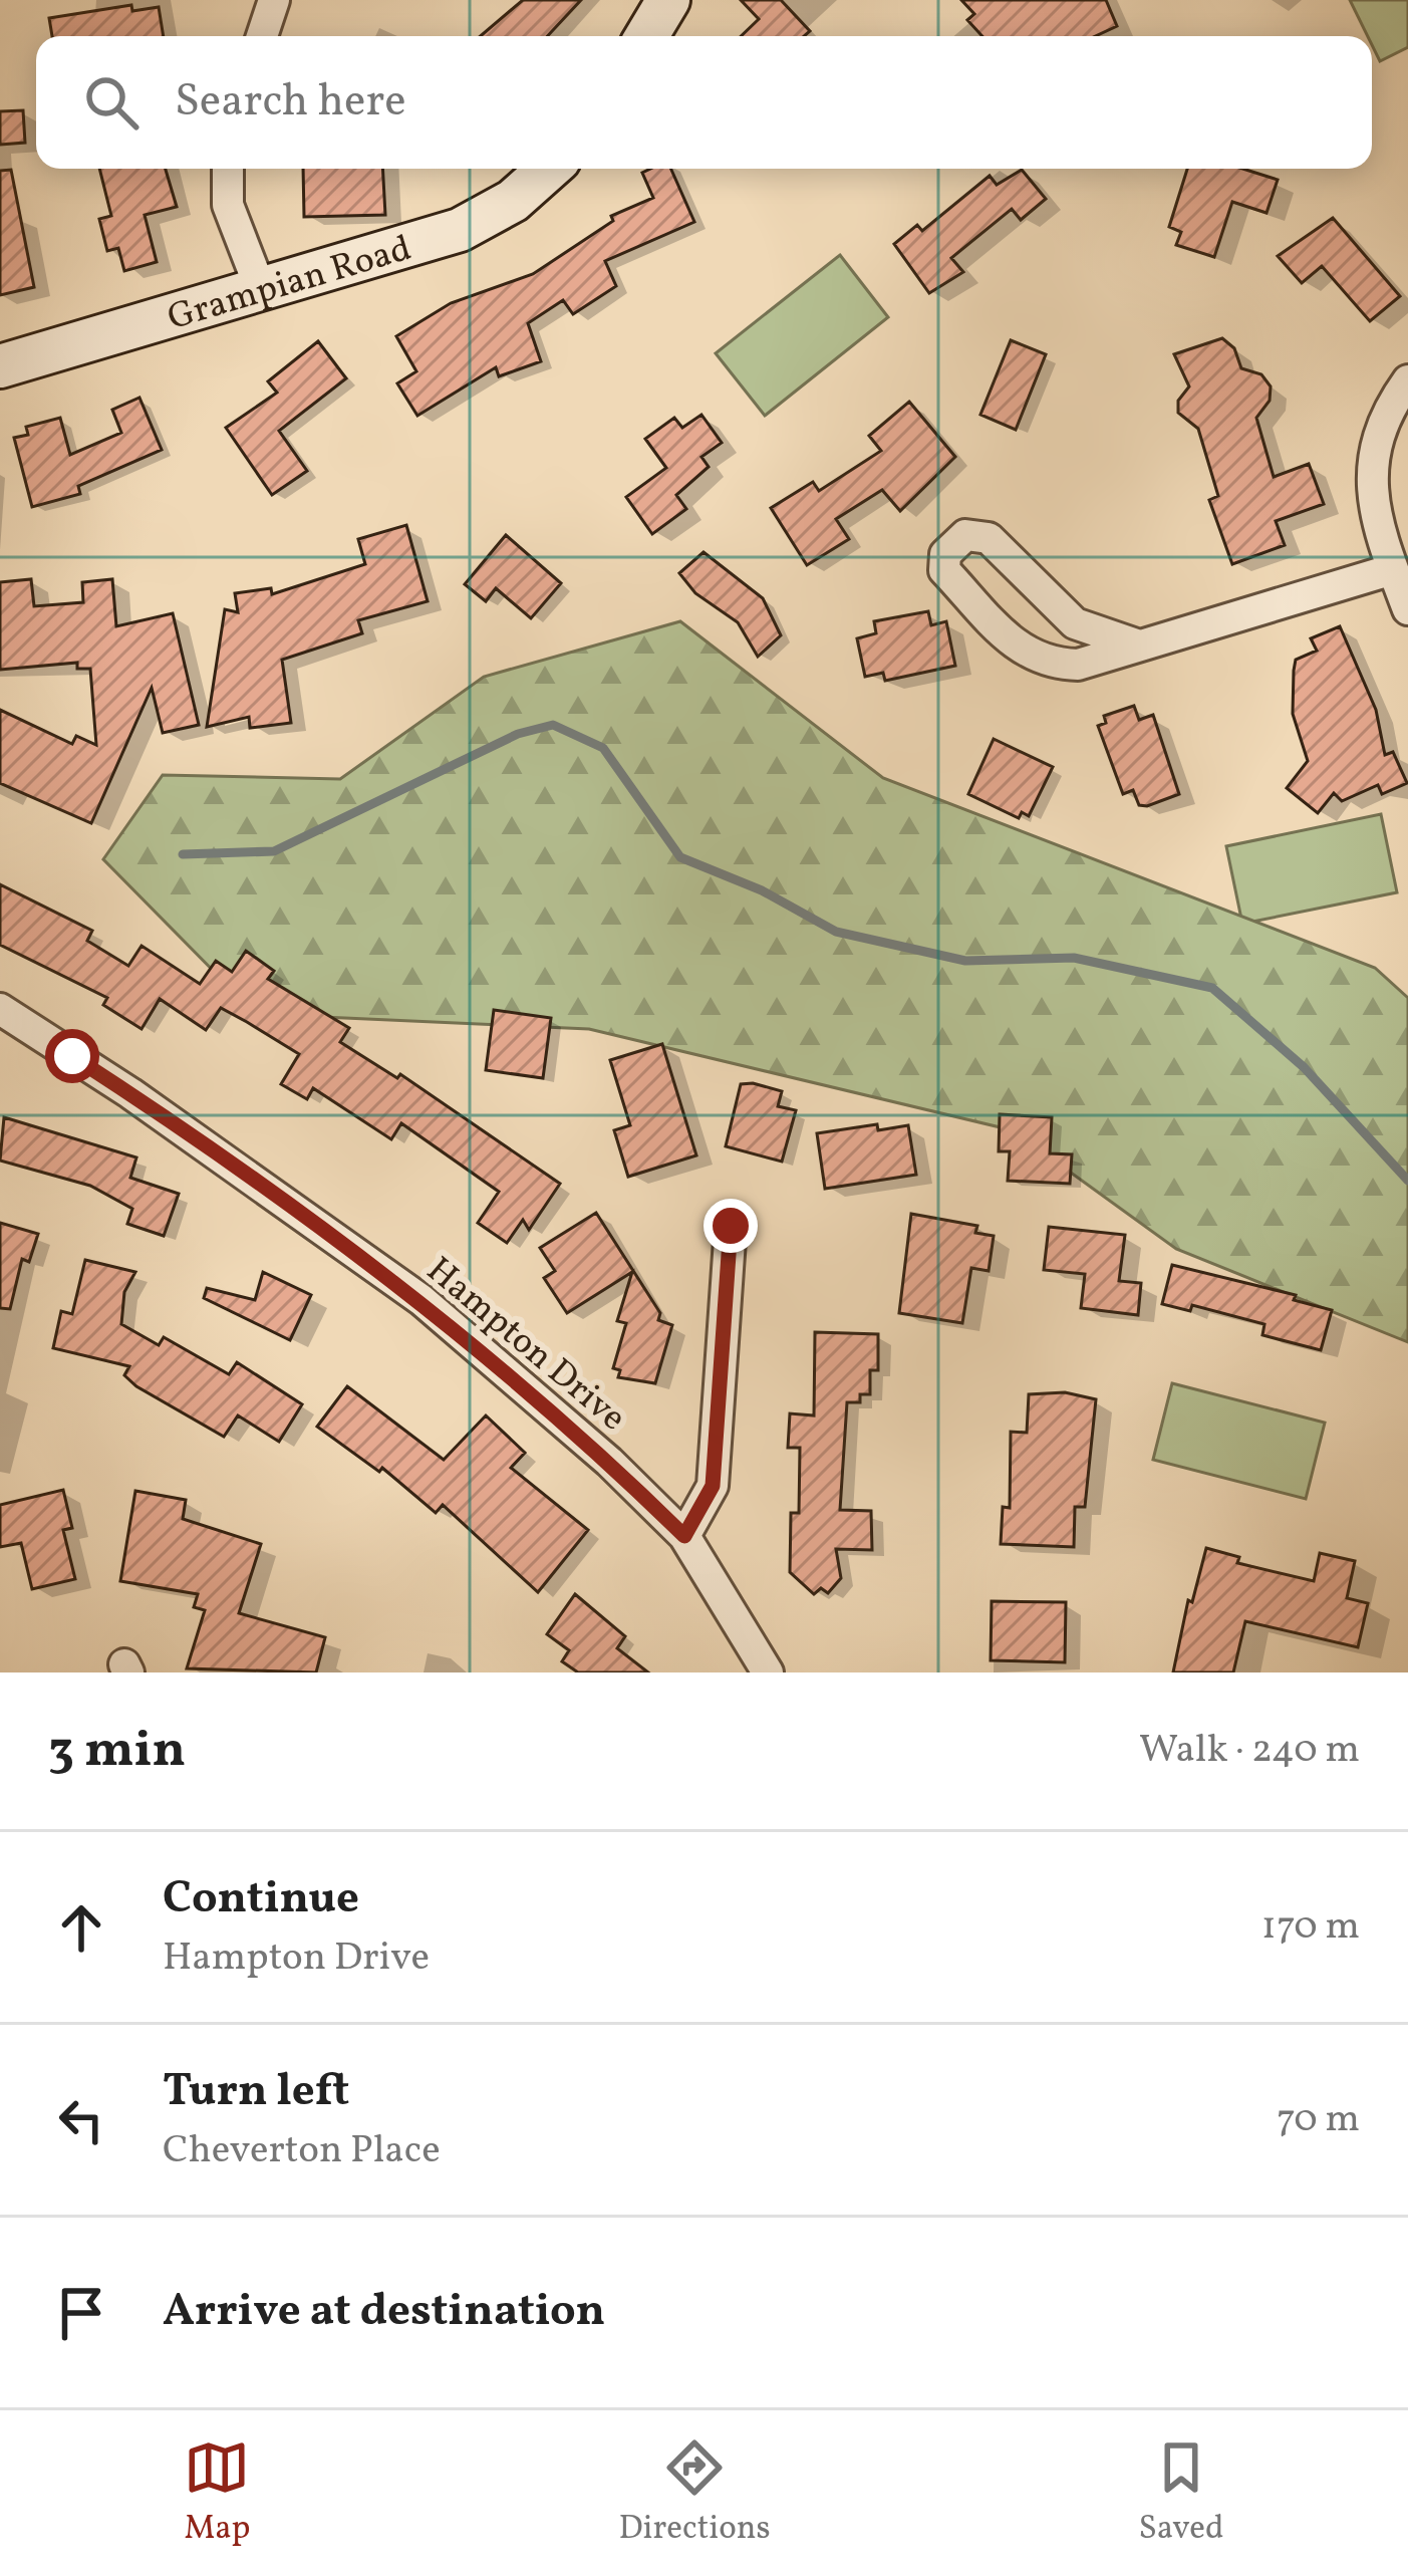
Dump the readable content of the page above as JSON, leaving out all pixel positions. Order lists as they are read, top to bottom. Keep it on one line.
{"streets":{"street":["Grampian Road","Hampton Drive"]},"page":{"search":"Search here","heading":["3 min","Walk · 240 m"],"list":[["Continue","Hampton Drive","170 m"],["Turn left","Cheverton Place","70 m"],"Arrive at destination"],"nav":["Map","Directions","Saved"]}}
